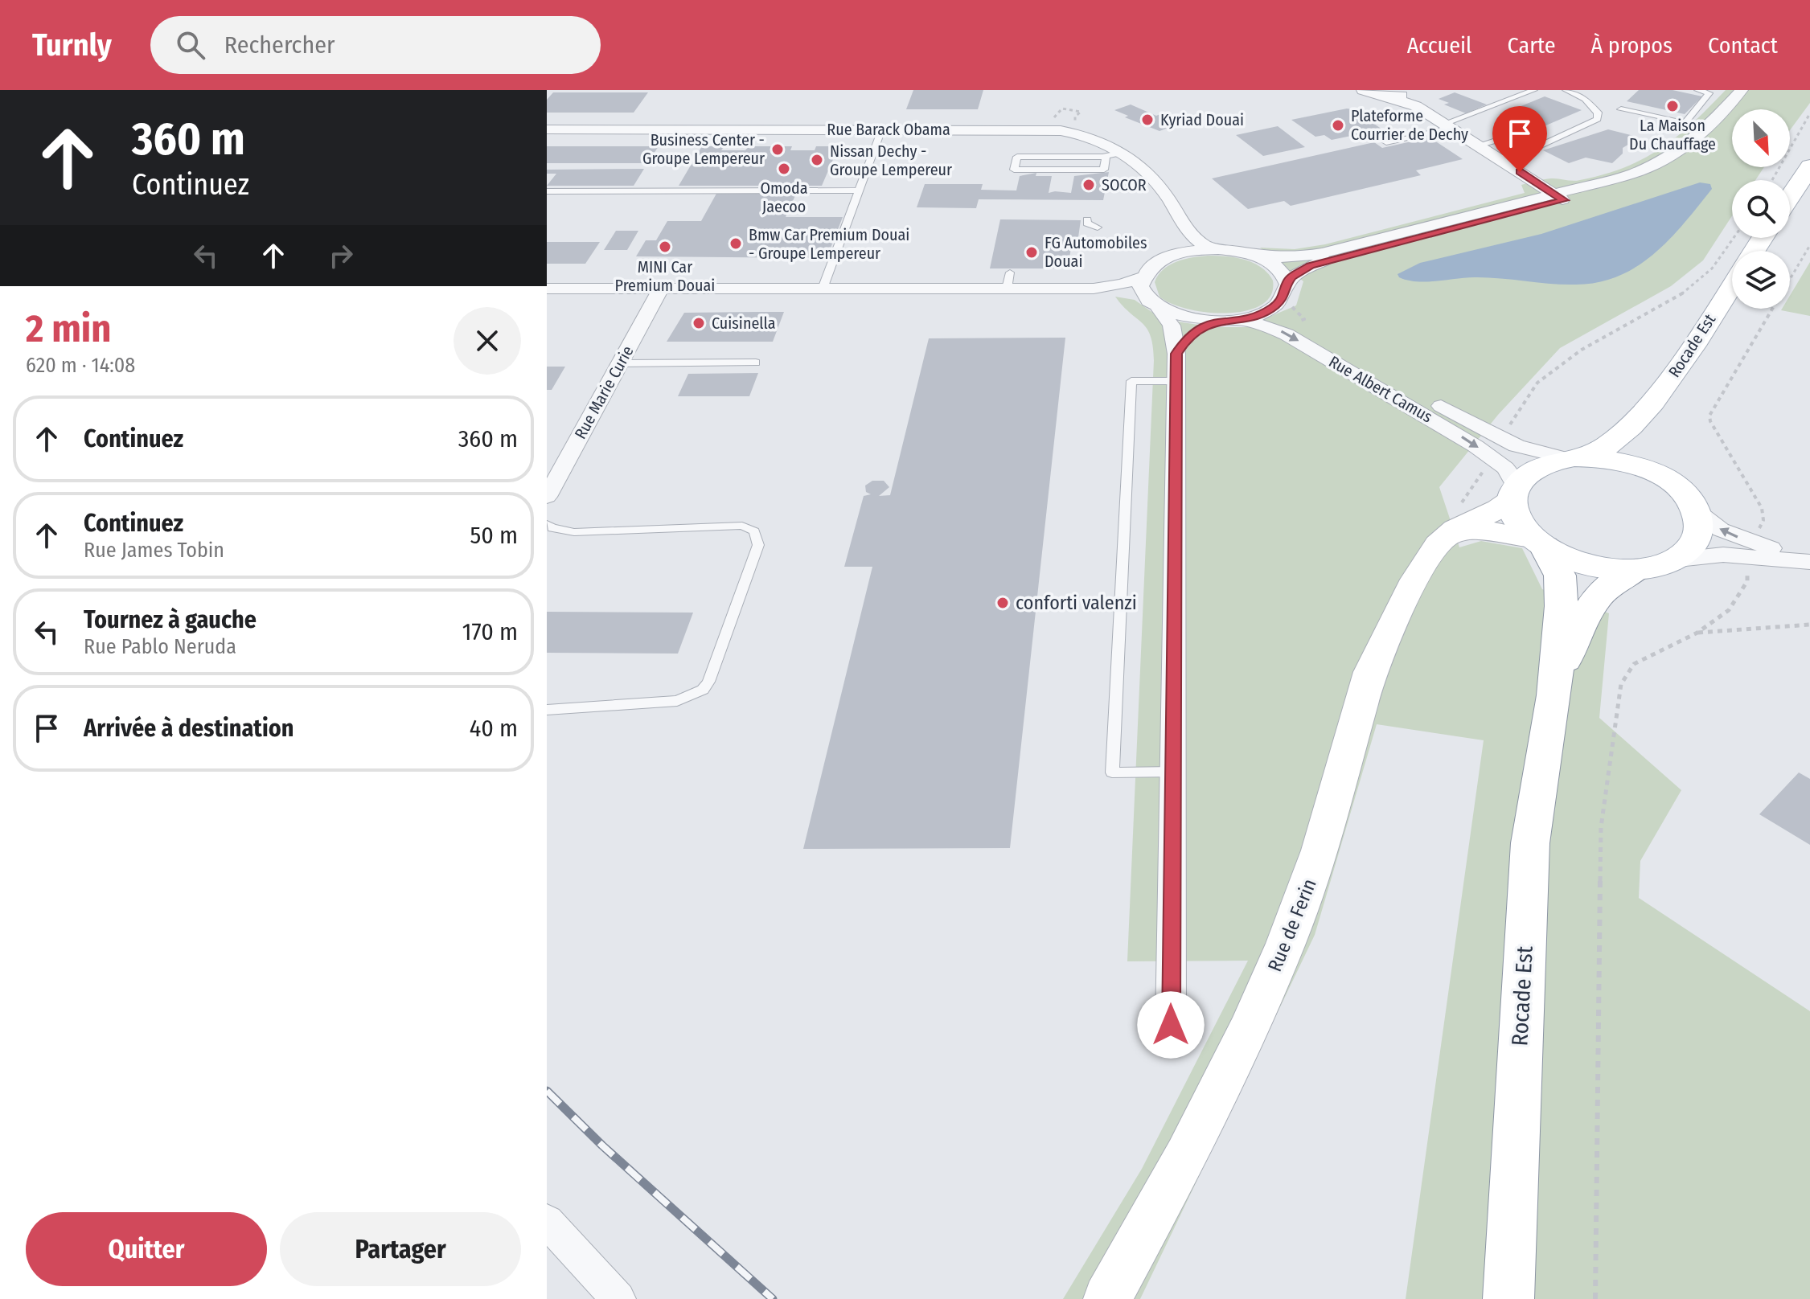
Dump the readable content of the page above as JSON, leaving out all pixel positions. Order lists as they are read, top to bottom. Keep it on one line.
{"streets":{"main road":["Rocade Est"],"street":["Rue Barack Obama","Rue Albert Camus","Rue Marie Curie","Rue de Ferin"]},"crossings":[["Rocade Est","Rue Albert Camus"],["Rocade Est","Rue de Ferin"],["Rue Albert Camus","Rue de Ferin"]],"places":["La Maison Du Chauffage","Kyriad Douai","Plateforme Courrier de Dechy","Business Center - Groupe Lempereur","Nissan Dechy - Groupe Lempereur","Omoda Jaecoo","SOCOR","Bmw Car Premium Douai - Groupe Lempereur","MINI Car Premium Douai","FG Automobiles Douai","Cuisinella","conforti valenzi"],"north":"bottom right","page":{"header":"Turnly","search":"Rechercher","nav":["Accueil","Carte","À propos","Contact"],"turn":["360 m","Continuez"],"heading":["2 min","620 m · 14:08"],"list":[{"name":"Continuez","value":"360 m"},{"name":"Continuez","note":"Rue James Tobin","value":"50 m"},{"name":"Tournez à gauche","note":"Rue Pablo Neruda","value":"170 m"},{"name":"Arrivée à destination","value":"40 m"}],"buttons":["Quitter","Partager"]}}
